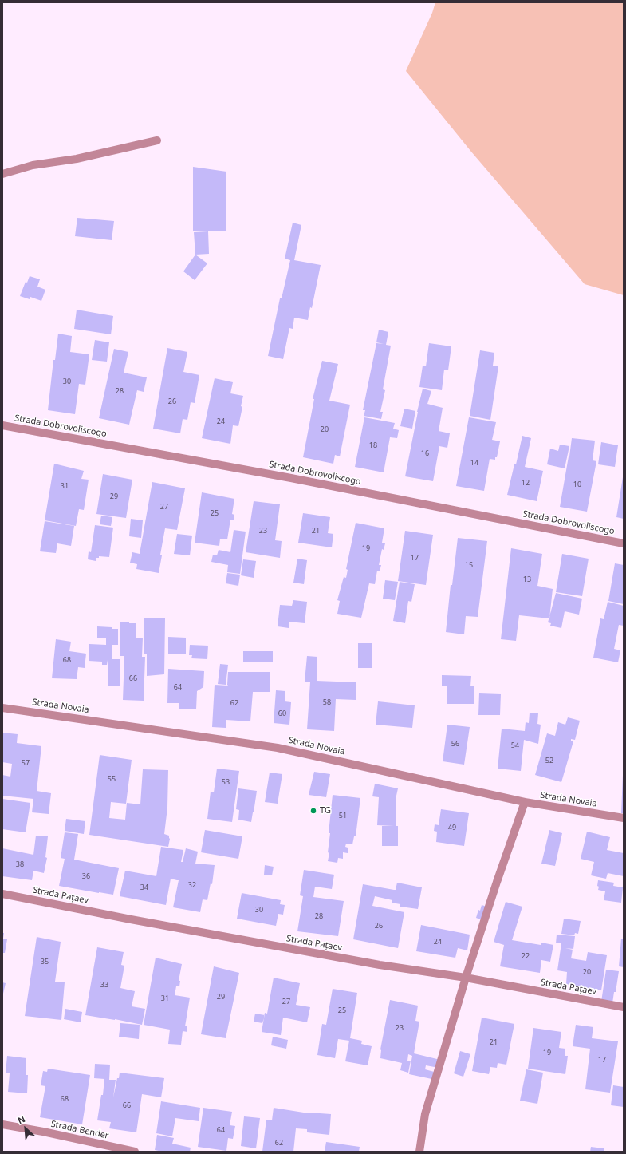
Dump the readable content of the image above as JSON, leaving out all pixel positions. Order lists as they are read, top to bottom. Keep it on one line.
{"streets":{"street":["Strada Dobrovoliscogo","Strada Novaia","Strada Pațaev","Strada Bender"]},"places":["TG"],"house_numbers":["30","28","26","24","20","18","16","14","12","10","31","29","27","25","23","21","19","17","15","13","68","66","64","58","62","60","56","54","52","57","55","53","51","49","38","36","32","34","30","28","26","24","22","35","20","33","29","31","27","25","23","21","19","17","68","66","64","62"],"north":"top left"}
